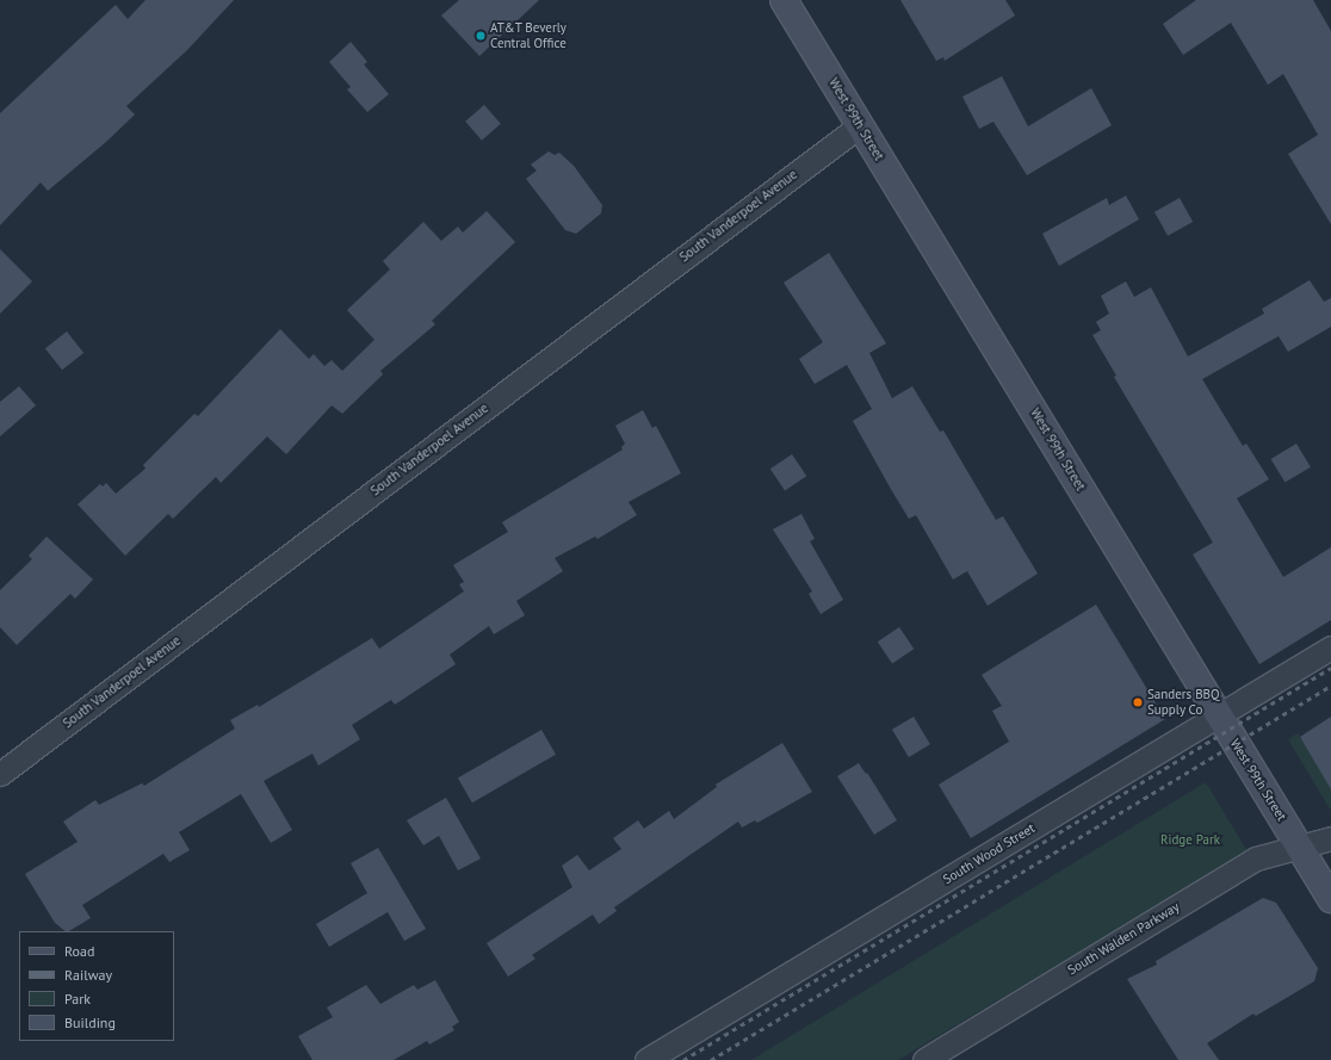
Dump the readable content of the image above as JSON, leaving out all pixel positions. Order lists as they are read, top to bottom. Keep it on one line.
{"streets":{"street":["West 99th Street","South Vanderpoel Avenue","South Wood Street","South Walden Parkway"]},"crossings":[["West 99th Street","South Vanderpoel Avenue"],["West 99th Street","South Wood Street"],["West 99th Street","South Walden Parkway"]],"parks":["Ridge Park"],"places":["AT&T Beverly Central Office","Sanders BBQ Supply Co"],"legend":["Road","Railway","Park","Building"]}
